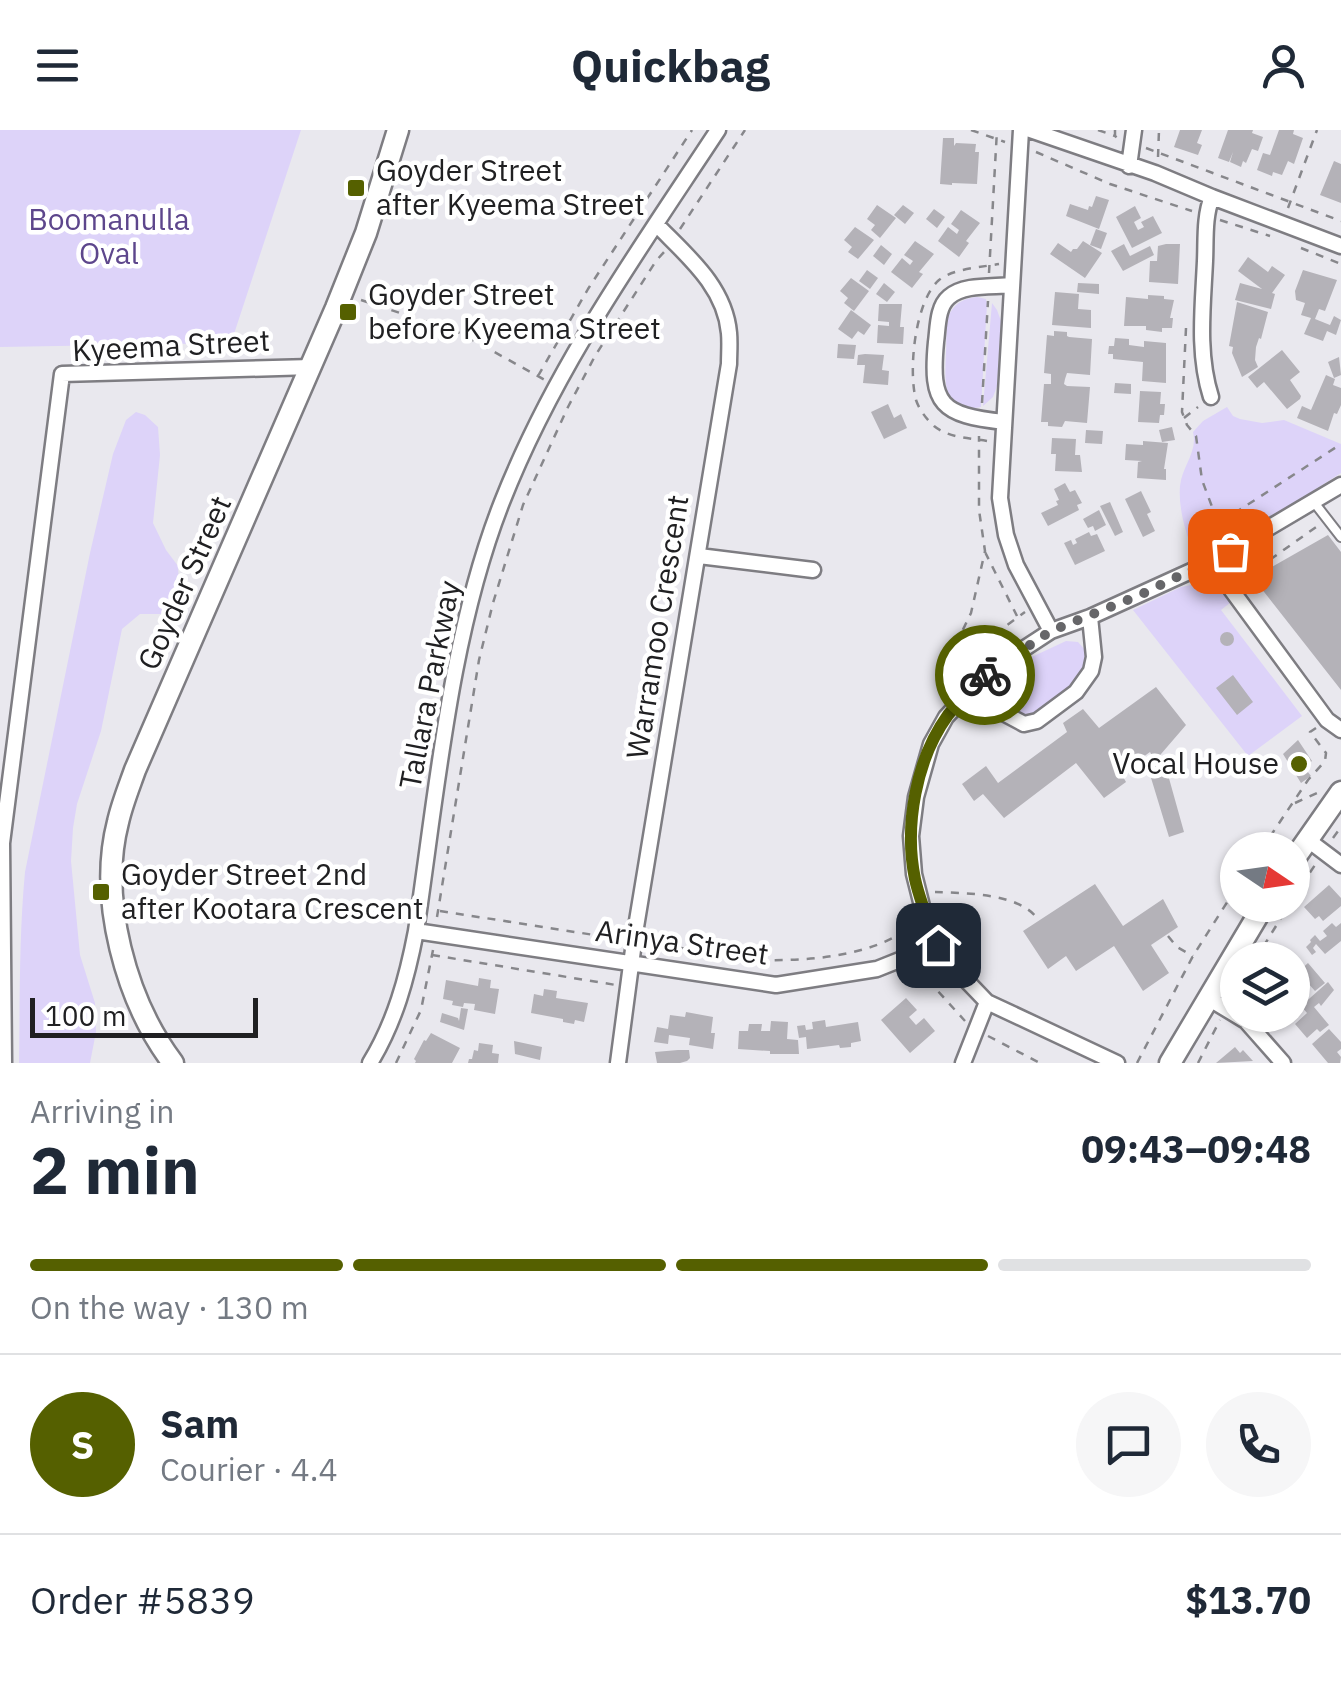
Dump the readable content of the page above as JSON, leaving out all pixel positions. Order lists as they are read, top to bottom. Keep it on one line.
{"streets":{"street":["Kyeema Street","Goyder Street","Warramoo Crescent","Tallara Parkway","Arinya Street"]},"crossings":[["Kyeema Street","Goyder Street"],["Warramoo Crescent","Tallara Parkway"],["Warramoo Crescent","Arinya Street"],["Tallara Parkway","Arinya Street"]],"parks":["Boomanulla Oval"],"places":{"transit":["Goyder Street after Kyeema Street","Goyder Street before Kyeema Street","Goyder Street 2nd after Kootara Crescent"],"other":["Vocal House"]},"scale_bar":"100 m","north":"right","page":{"header":"Quickbag","scale":"100 m","heading":["2 min","Arriving in","09:43–09:48"],"panel":["Sam","Courier · 4.4","Order #5839","$13.70"],"bar":"On the way · 130 m","round":"S"}}
